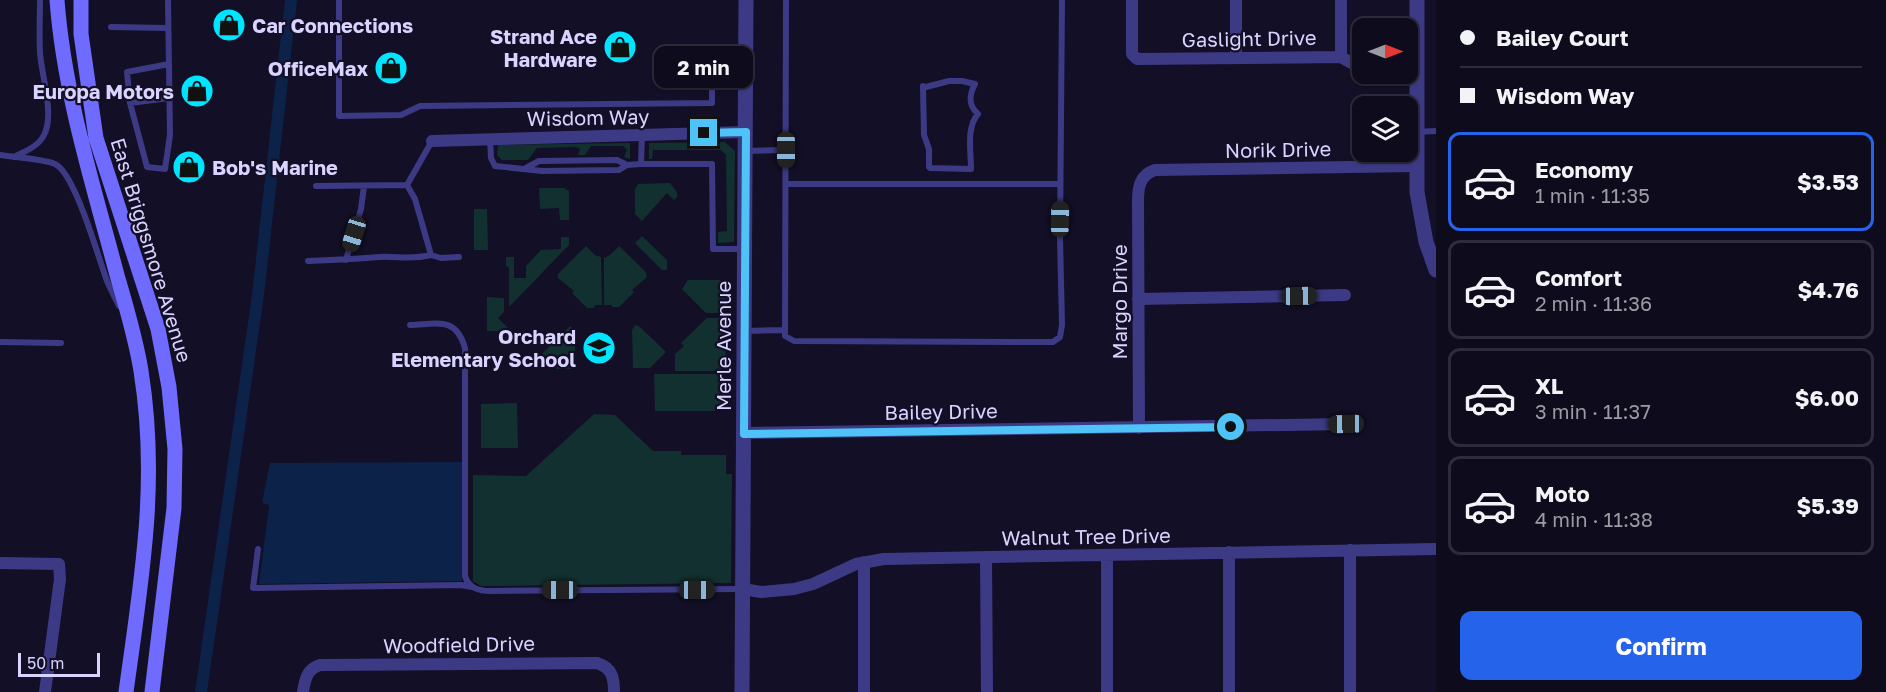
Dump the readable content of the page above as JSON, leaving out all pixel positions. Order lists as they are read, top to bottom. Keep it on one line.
{"streets":{"main road":["East Briggsmore Avenue"],"street":["Gaslight Drive","Wisdom Way","Norik Drive","Margo Drive","Merle Avenue","Bailey Drive","Walnut Tree Drive","Woodfield Drive"]},"crossings":[["Wisdom Way","Merle Avenue"],["Norik Drive","Margo Drive"],["Margo Drive","Bailey Drive"],["Merle Avenue","Bailey Drive"],["Merle Avenue","Walnut Tree Drive"]],"places":{"shop":["Car Connections","Strand Ace Hardware","OfficeMax","Europa Motors","Bob's Marine"],"school or university":["Orchard Elementary School"]},"scale_bar":"50 m","north":"right","page":{"banner":["Bailey Court","Wisdom Way"],"bubble":"2 min","list":[{"name":"Economy","note":"1 min · 11:35","value":"$3.53"},{"name":"Comfort","note":"2 min · 11:36","value":"$4.76"},{"name":"XL","note":"3 min · 11:37","value":"$6.00"},{"name":"Moto","note":"4 min · 11:38","value":"$5.39"}],"buttons":"Confirm","scale":"50 m"}}
